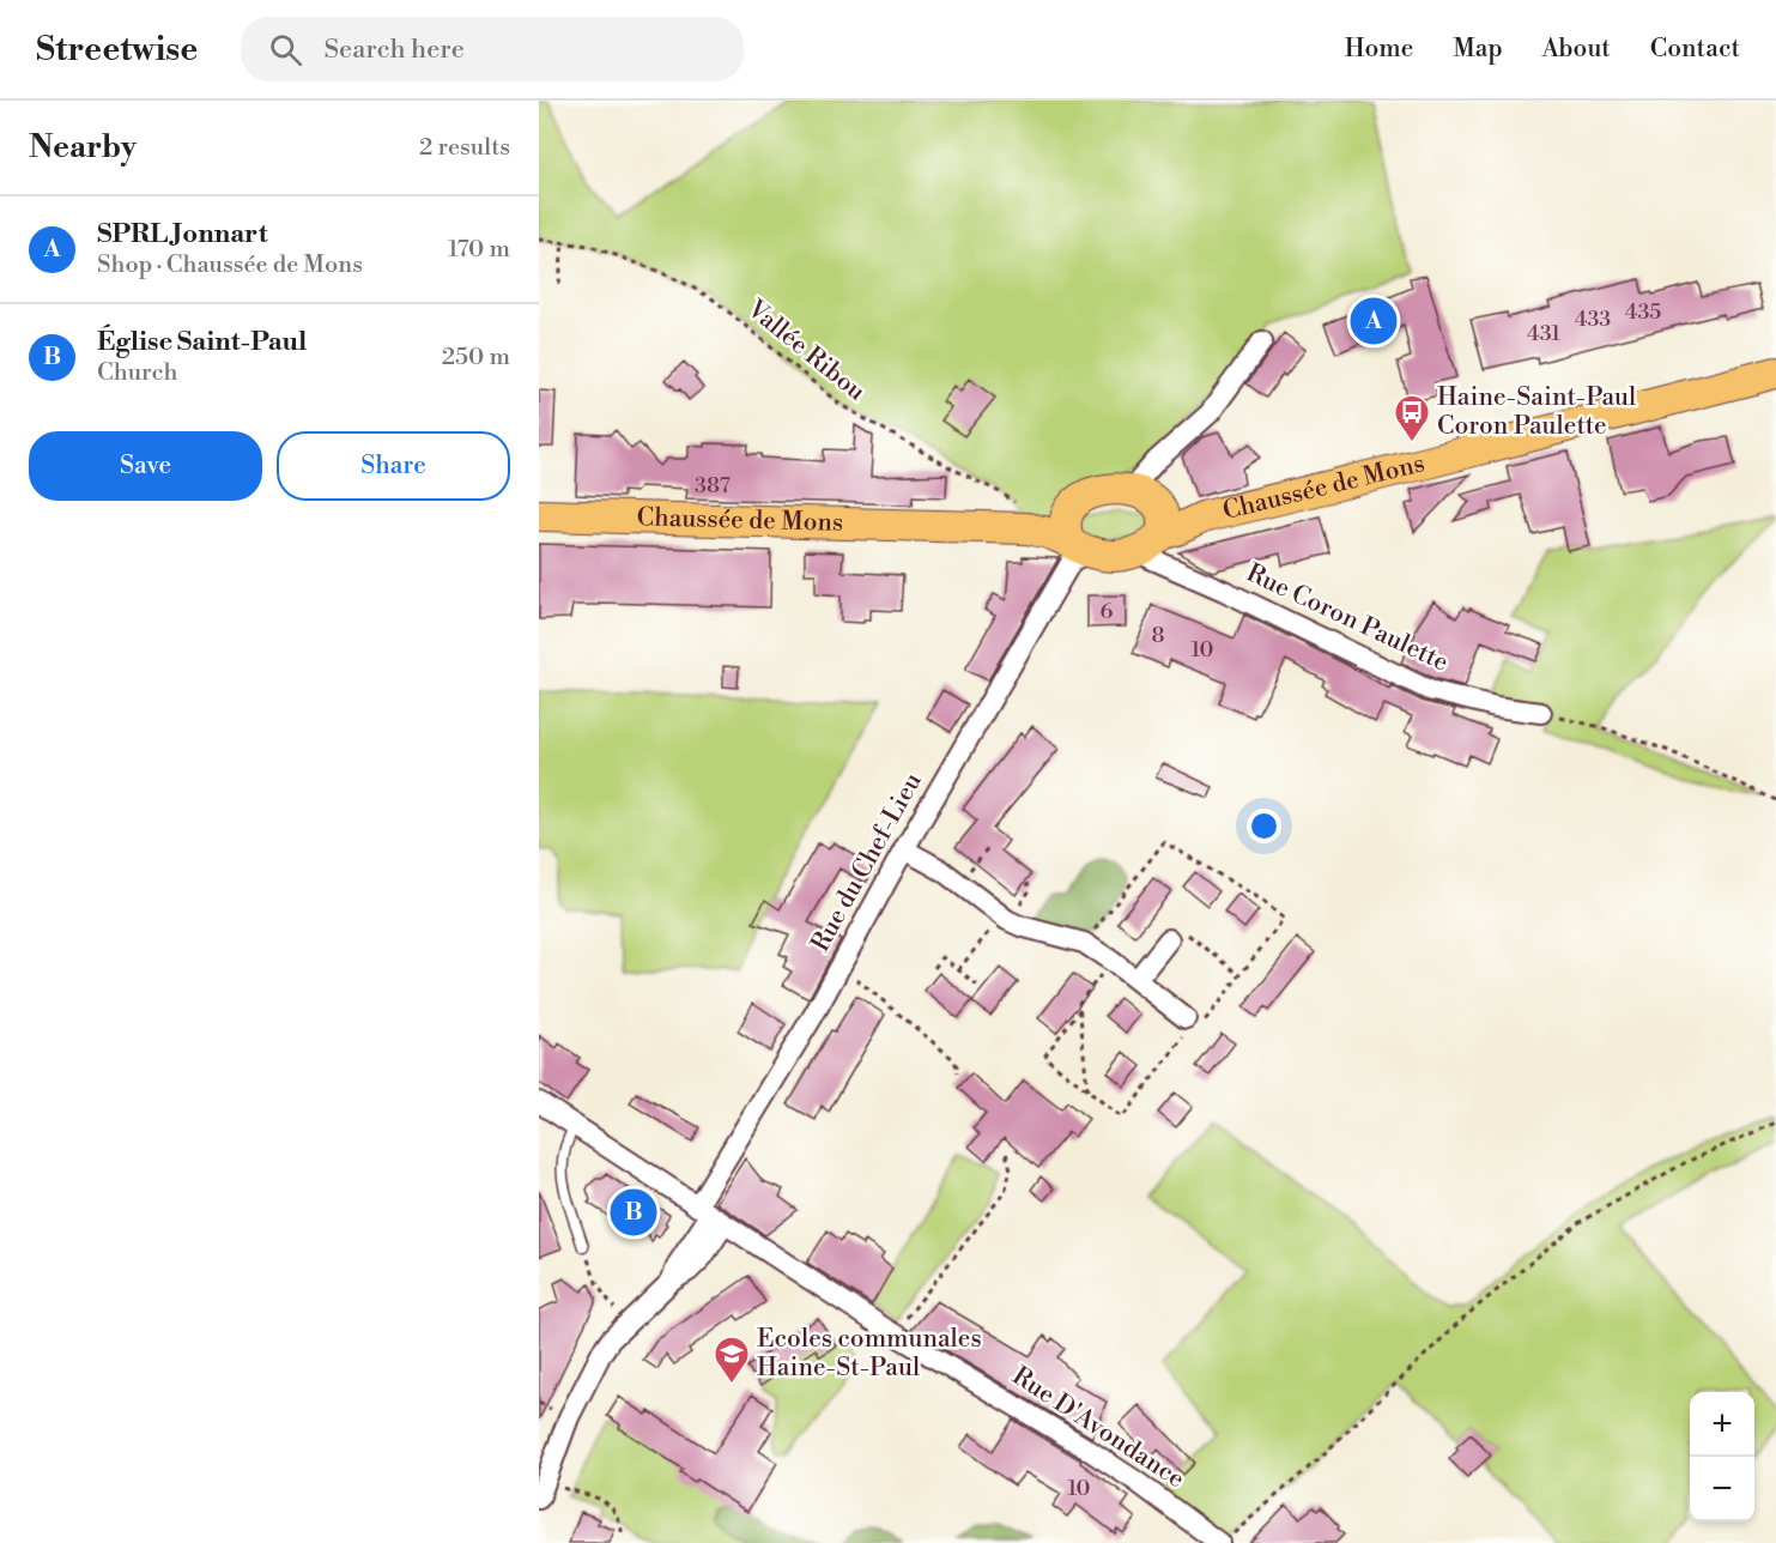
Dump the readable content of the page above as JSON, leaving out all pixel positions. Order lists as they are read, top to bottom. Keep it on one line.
{"streets":{"main road":["Chaussée de Mons"],"street":["Rue Coron Paulette","Rue du Chef-Lieu","Rue D'Avondance"],"path":["Vallée Ribou"]},"crossings":[["Vallée Ribou","Chaussée de Mons"],["Chaussée de Mons","Rue Coron Paulette"],["Chaussée de Mons","Rue du Chef-Lieu"],["Rue Coron Paulette","Rue du Chef-Lieu"],["Rue du Chef-Lieu","Rue D'Avondance"]],"places":{"bus stop":["Haine-Saint-Paul Coron Paulette"],"school or university":["Ecoles communales Haine-St-Paul"]},"house_numbers":["435","433","431","387","6","8","10","10"],"page":{"header":"Streetwise","search":"Search here","nav":["Home","Map","About","Contact"],"heading":["Nearby","2 results"],"list":[{"mark":"A","name":"SPRL Jonnart","note":"Shop · Chaussée de Mons","value":"170 m"},{"mark":"B","name":"Église Saint-Paul","note":"Church","value":"250 m"}],"pins":["A","B"],"buttons":["Save","Share"],"map_buttons":["+","−"]}}
